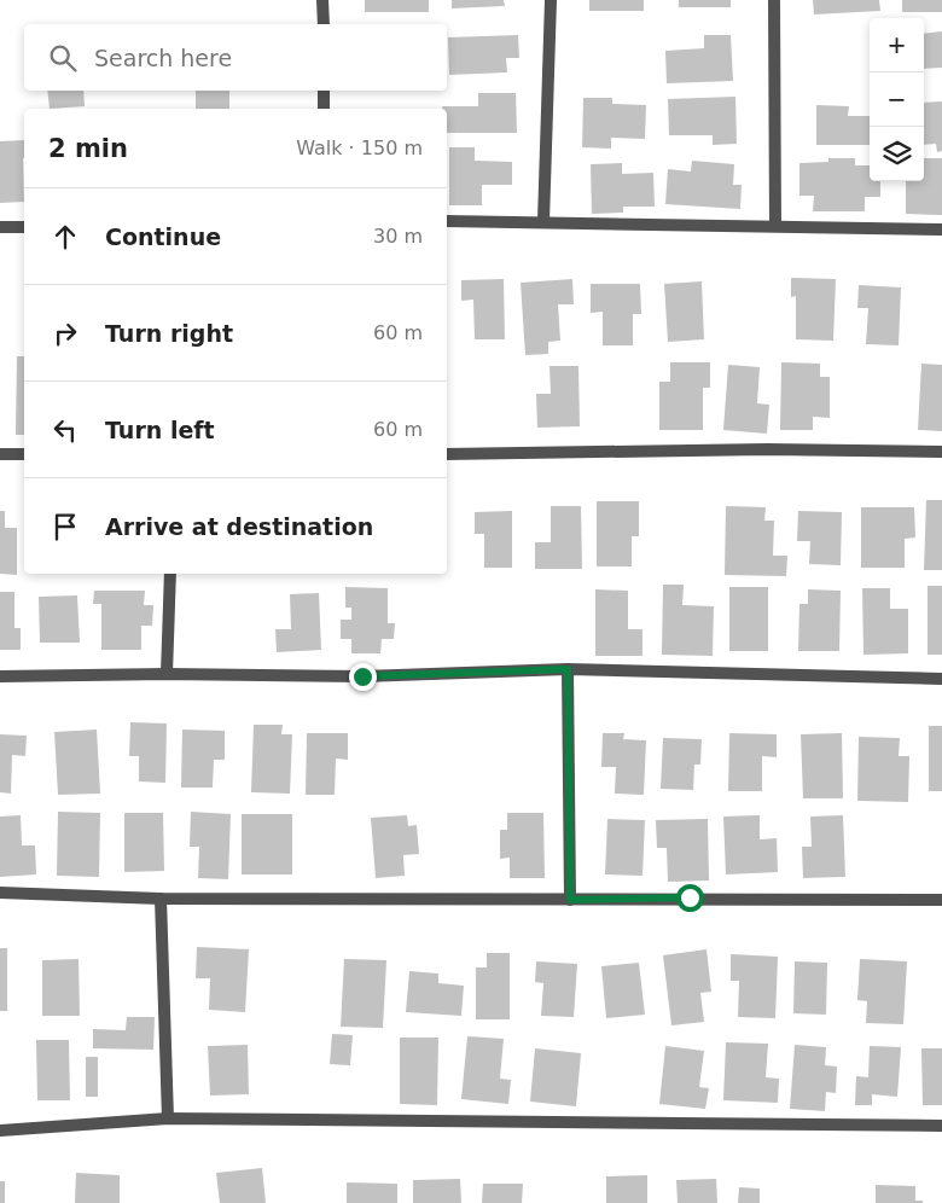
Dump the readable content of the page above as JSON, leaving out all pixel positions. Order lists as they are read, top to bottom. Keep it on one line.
{"page":{"map_buttons":["+","−"],"search":"Search here","heading":["2 min","Walk · 150 m"],"list":[["Continue","30 m"],["Turn right","60 m"],["Turn left","60 m"],"Arrive at destination"]}}
